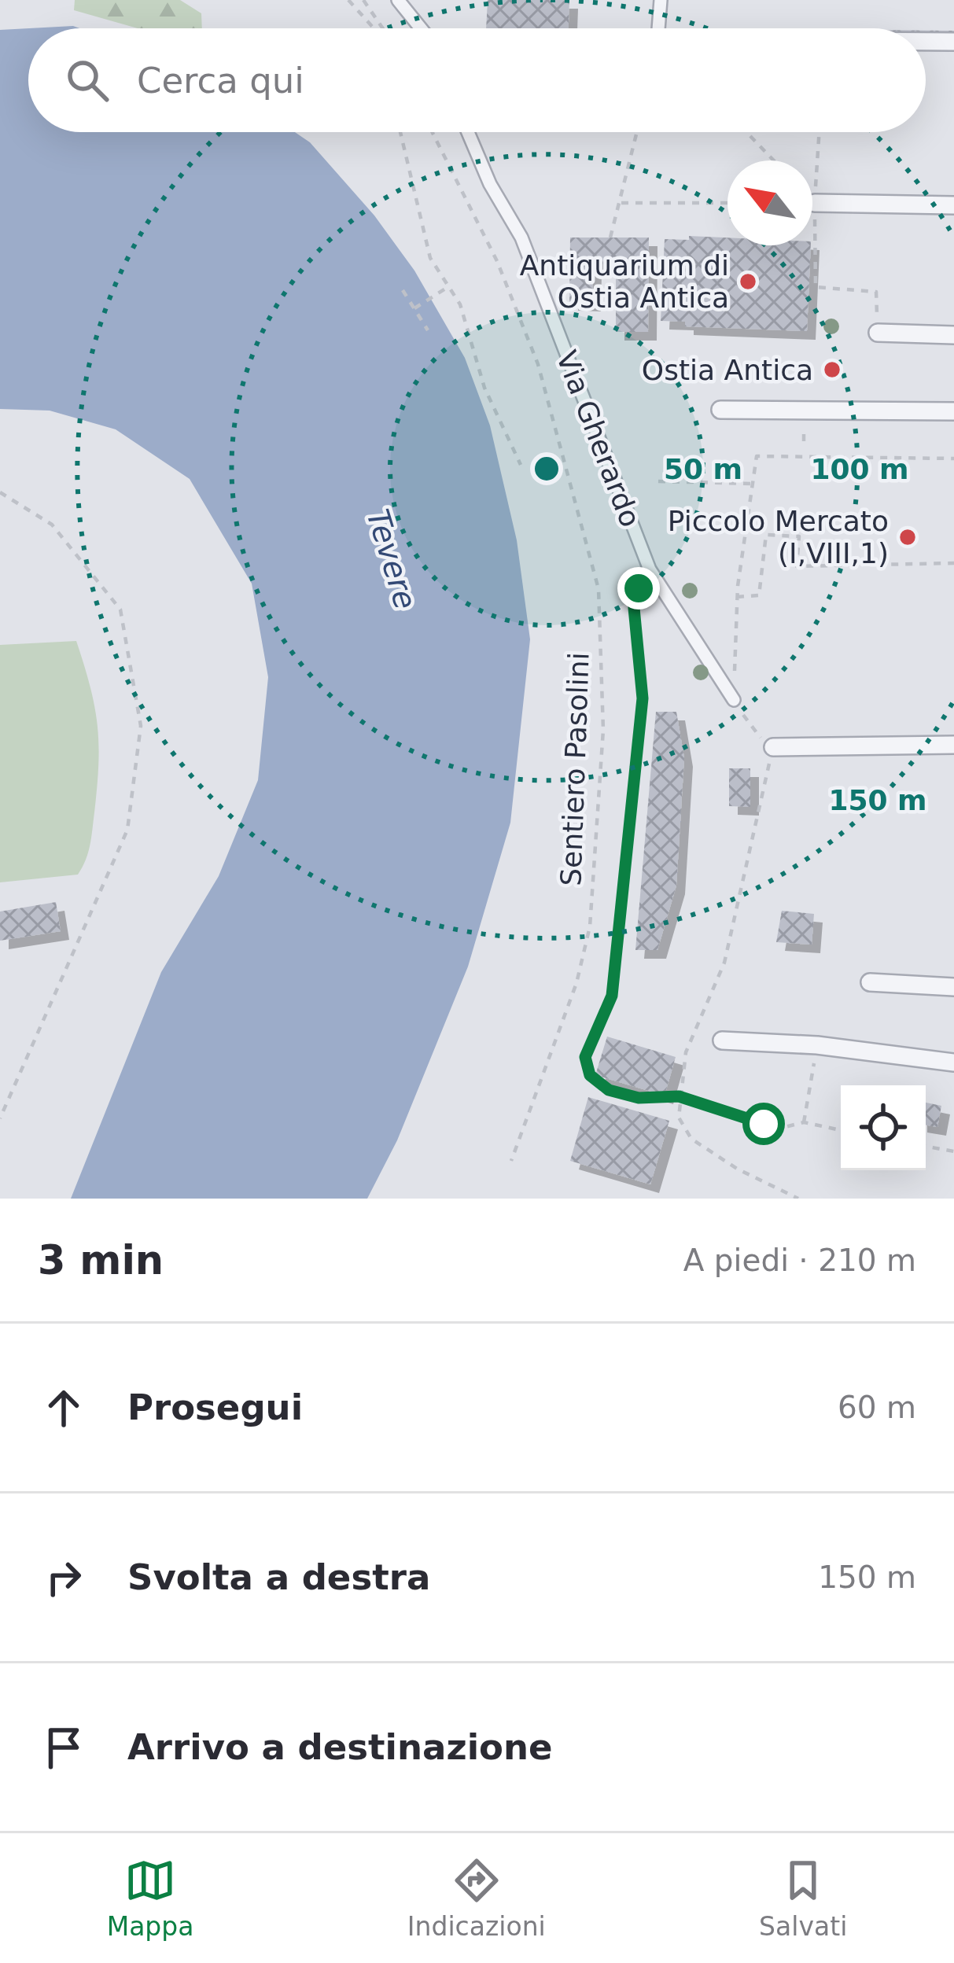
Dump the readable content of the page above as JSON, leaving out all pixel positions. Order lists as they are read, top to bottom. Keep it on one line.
{"streets":{"lane":["Via Gherardo"],"path":["Sentiero Pasolini"]},"water":["Tevere"],"places":["Antiquarium di Ostia Antica","Ostia Antica","Piccolo Mercato (I,VIII,1)"],"north":"top left","page":{"search":"Cerca qui","heading":["3 min","A piedi · 210 m"],"list":[["Prosegui","60 m"],["Svolta a destra","150 m"],"Arrivo a destinazione"],"nav":["Mappa","Indicazioni","Salvati"]},"rings":["50 m","100 m","150 m"]}
